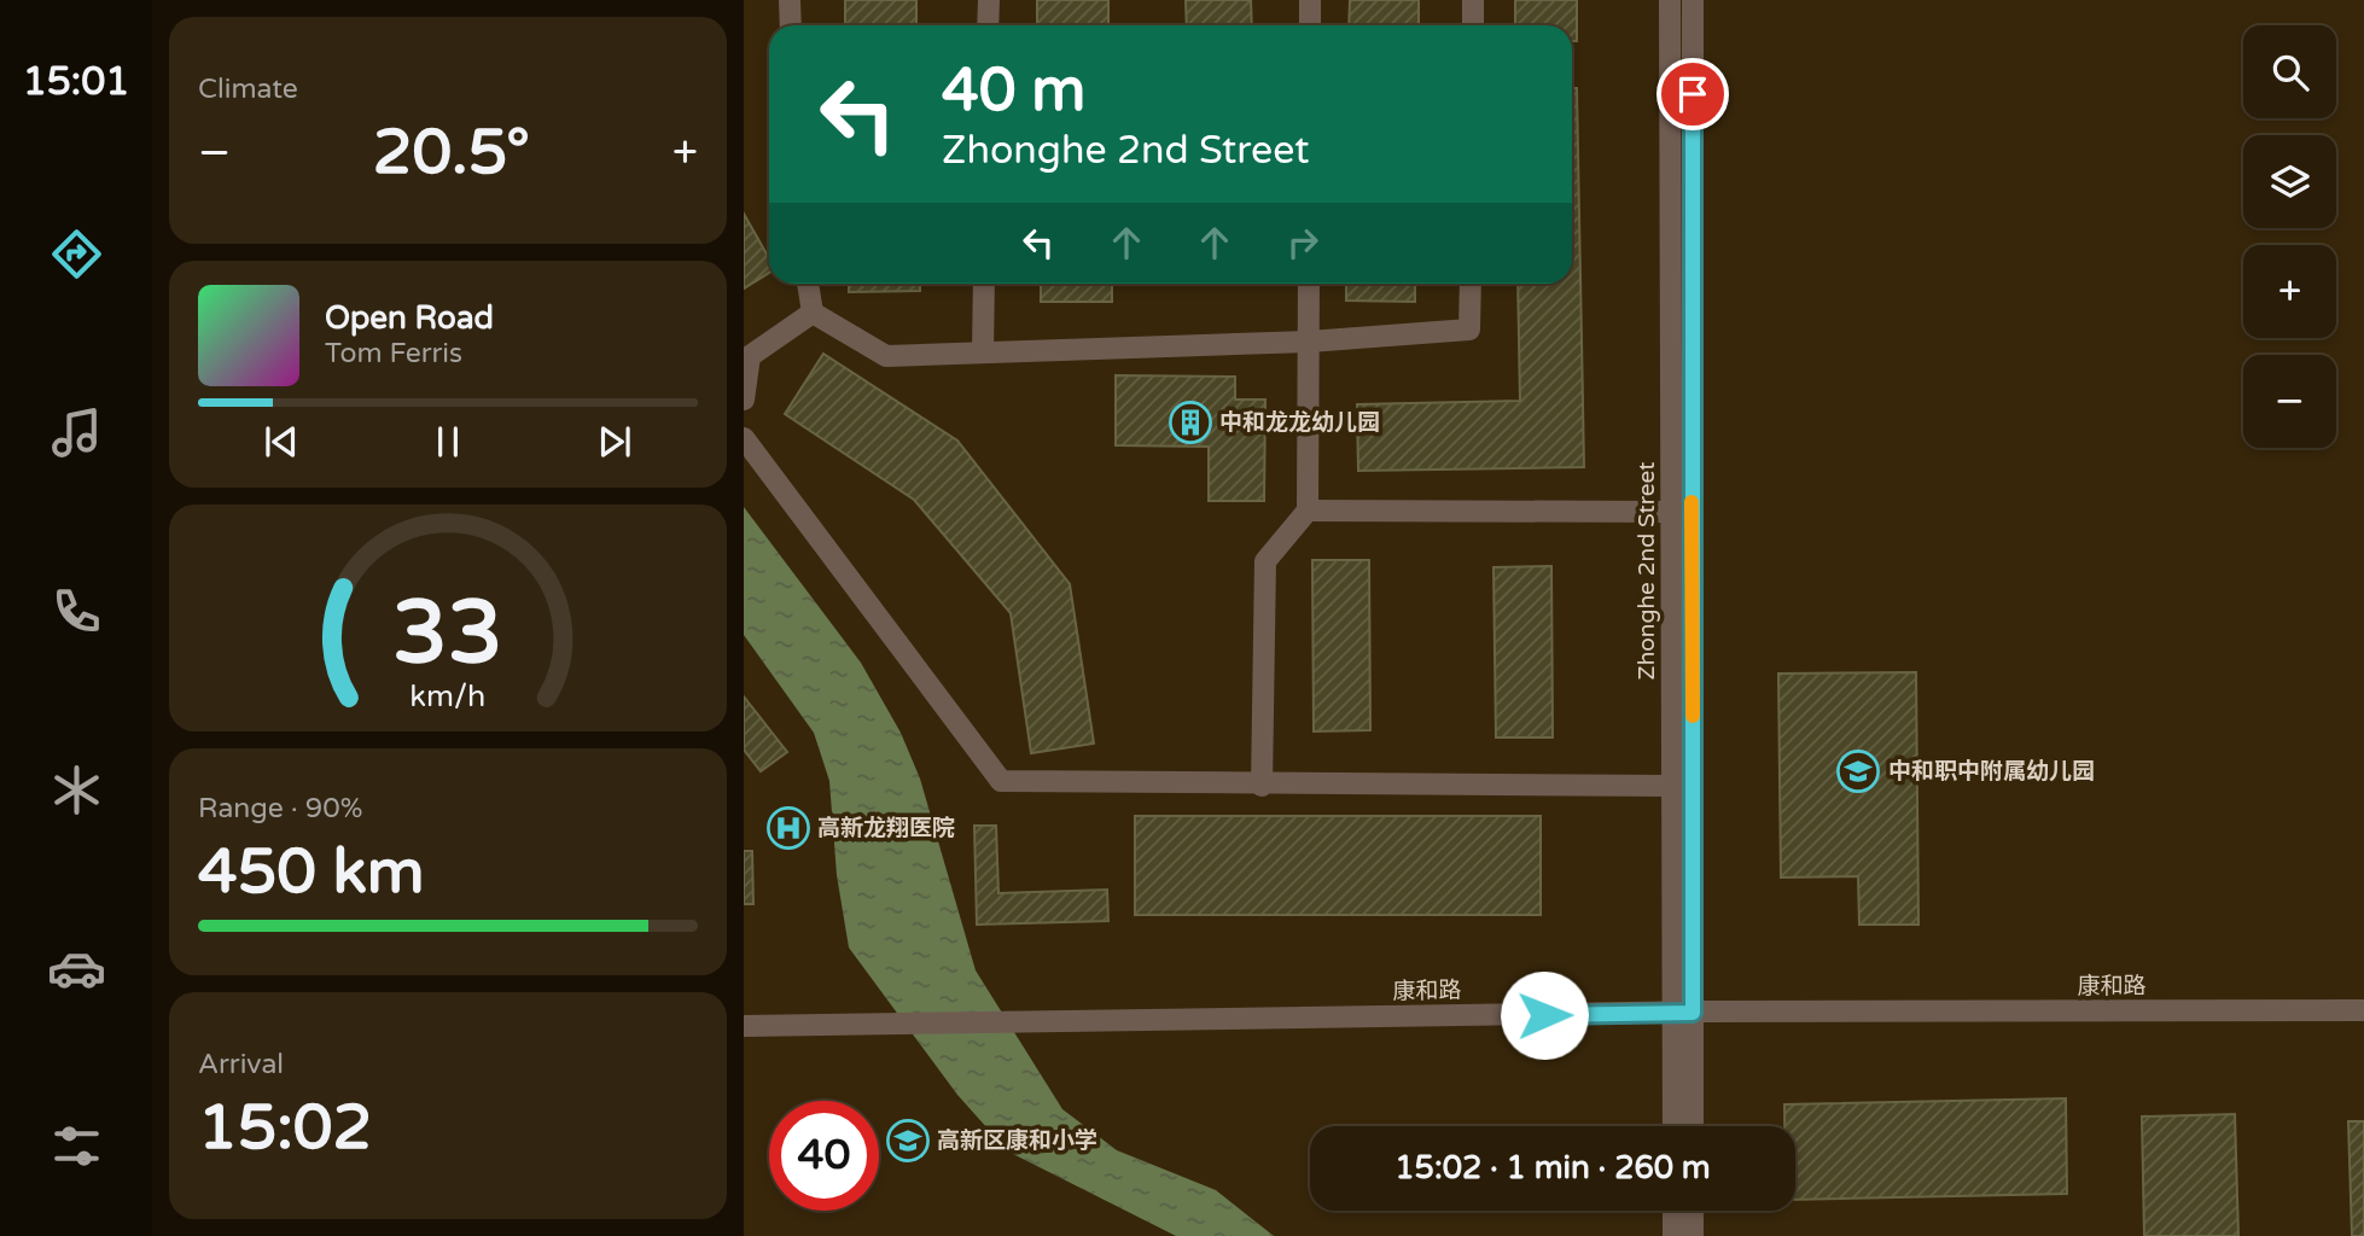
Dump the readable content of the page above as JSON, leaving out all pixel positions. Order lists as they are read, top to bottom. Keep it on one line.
{"streets":{"street":["Zhonghe 2nd Street","康和路"]},"crossings":[["Zhonghe 2nd Street","康和路"]],"places":{"building":["中和龙龙幼儿园"],"school or university":["中和职中附属幼儿园","高新区康和小学"],"hospital":["高新龙翔医院"]},"page":{"tabs":"15:01","tile":["Climate",["Range · 90%","450 km"],["Arrival","15:02"]],"map_buttons":["+","−"],"turn":["40 m","Zhonghe 2nd Street"],"heat":["−","20.5°","+"],"song":["Open Road","Tom Ferris"],"limit":"40","trip":"15:02 · 1 min · 260 m","gauge":["33","km/h"]}}
